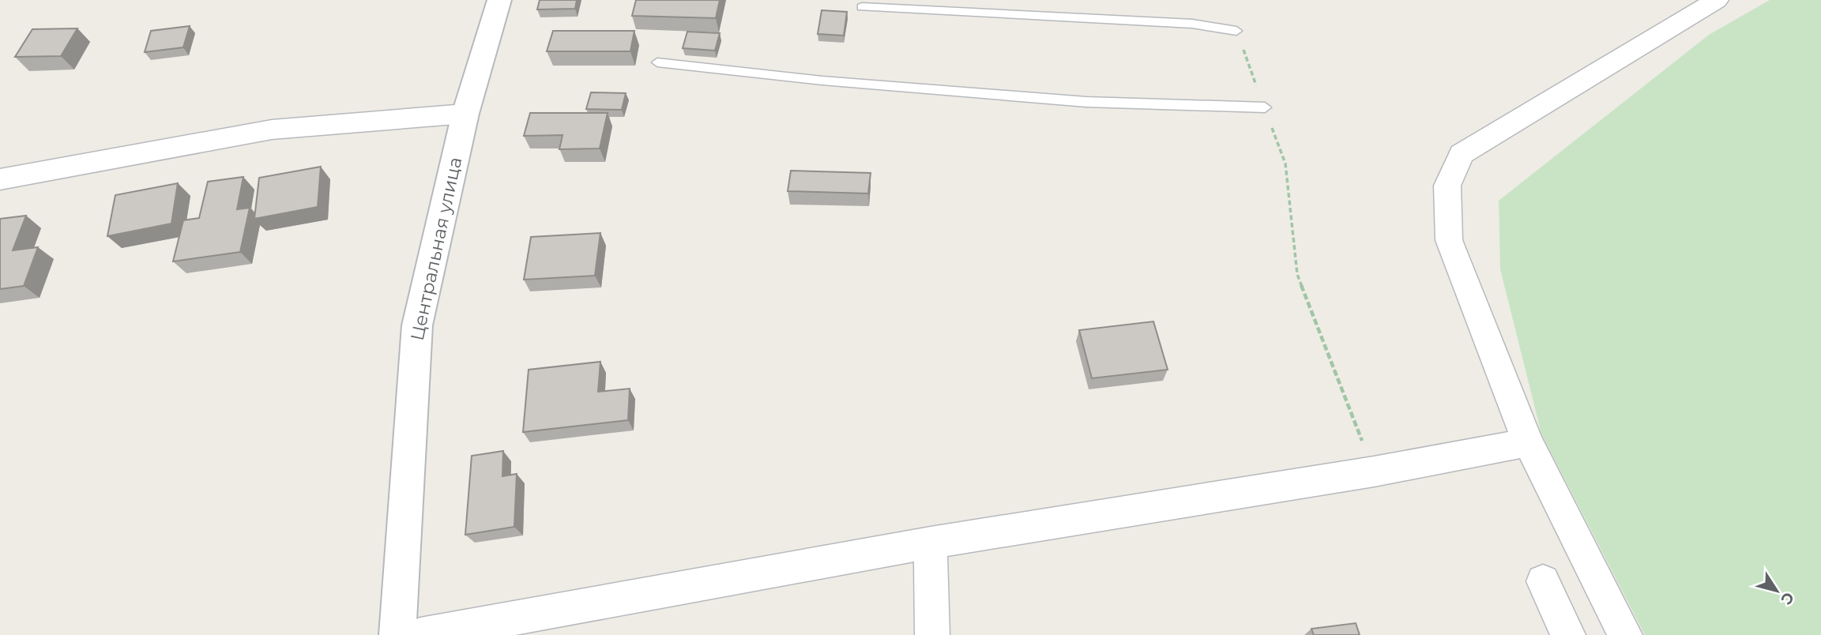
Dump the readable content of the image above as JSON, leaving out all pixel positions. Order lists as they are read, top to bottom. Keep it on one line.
{"streets":{"main road":["Центральная улица"]},"north":"bottom right"}
